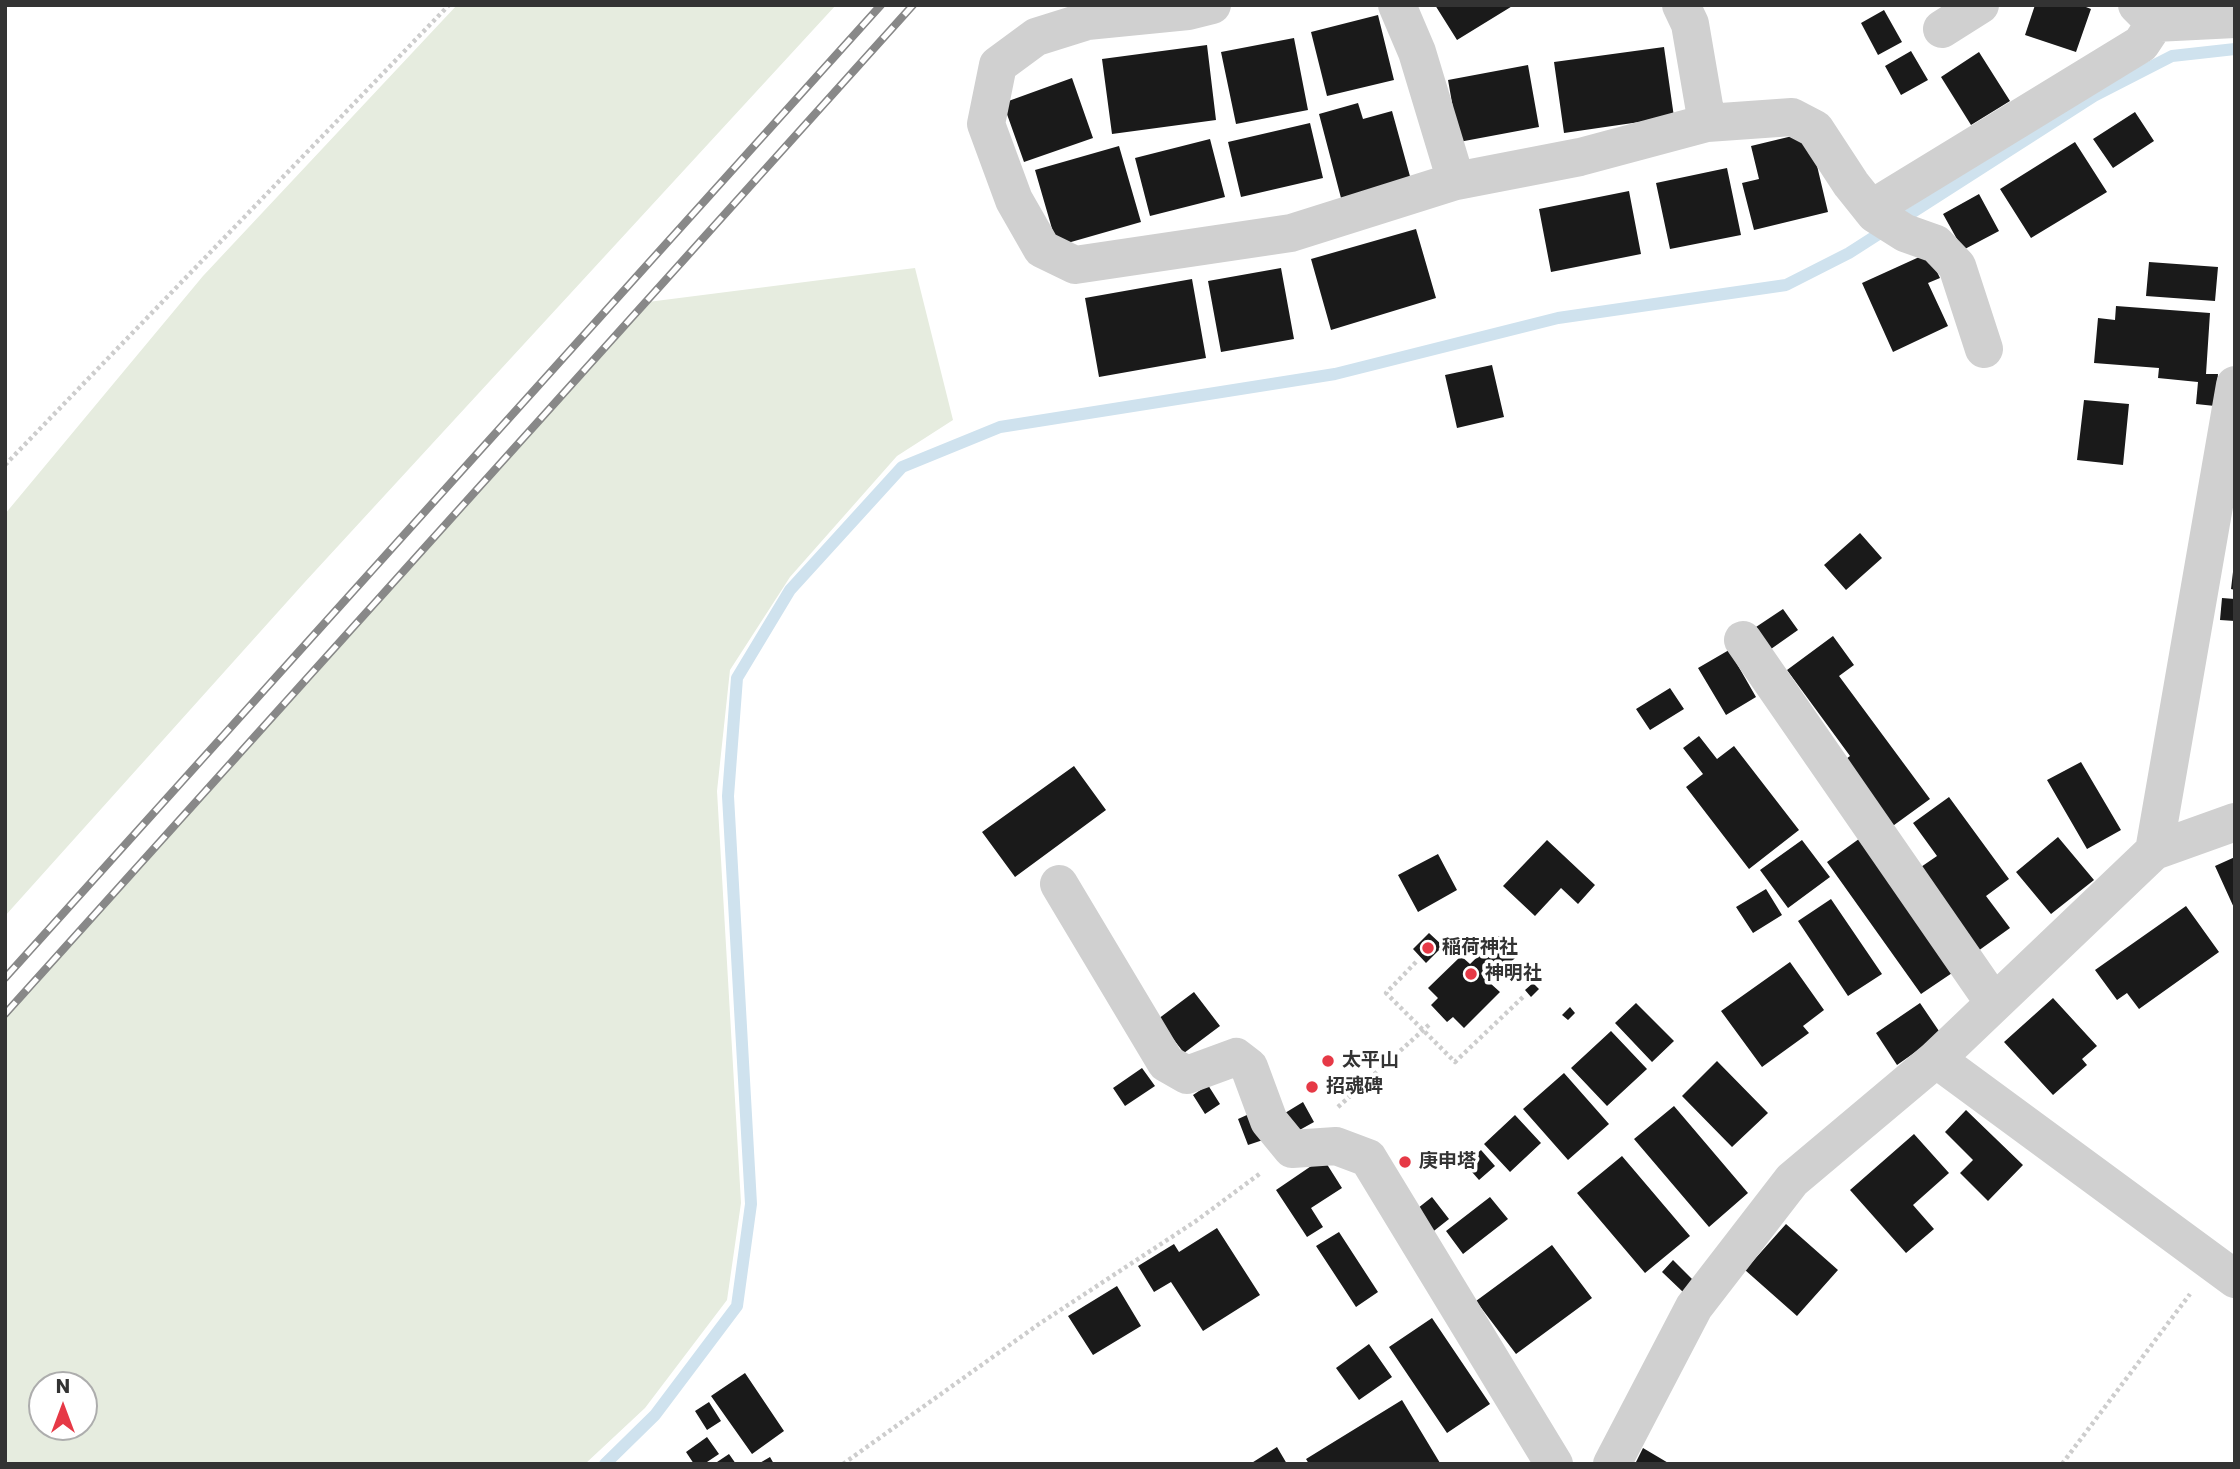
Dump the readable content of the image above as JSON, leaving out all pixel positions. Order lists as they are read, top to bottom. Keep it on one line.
{"places":["稲荷神社","神明社","太平山","招魂碑","庚申塔"],"north":"top"}
